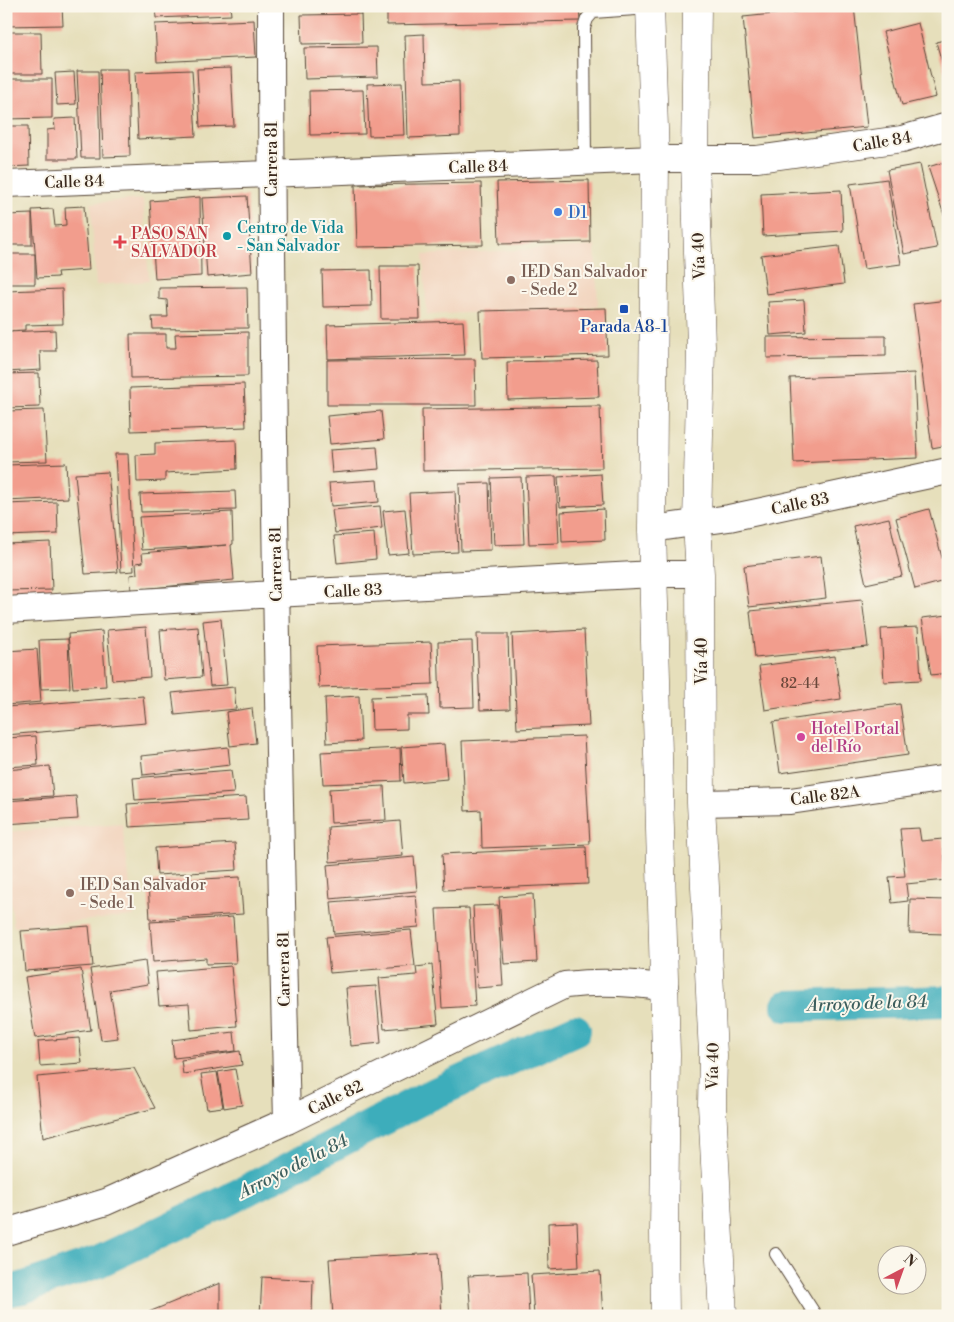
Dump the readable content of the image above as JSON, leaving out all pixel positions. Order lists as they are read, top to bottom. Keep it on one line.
{"streets":{"highway":["Vía 40"],"street":["Calle 84","Carrera 81","Calle 83","Calle 82A","Calle 82"]},"crossings":[["Calle 84","Carrera 81"],["Calle 84","Vía 40"],["Carrera 81","Calle 83"],["Carrera 81","Calle 82"],["Vía 40","Calle 83"],["Vía 40","Calle 82A"]],"water":["Arroyo de la 84"],"places":{"other":["D1","Centro de Vida - San Salvador","IED San Salvador - Sede 2","Hotel Portal del Río","IED San Salvador - Sede 1"],"health":["PASO SAN SALVADOR"],"transit":["Parada A8-1"]},"house_numbers":["82-44"],"north":"top right"}
